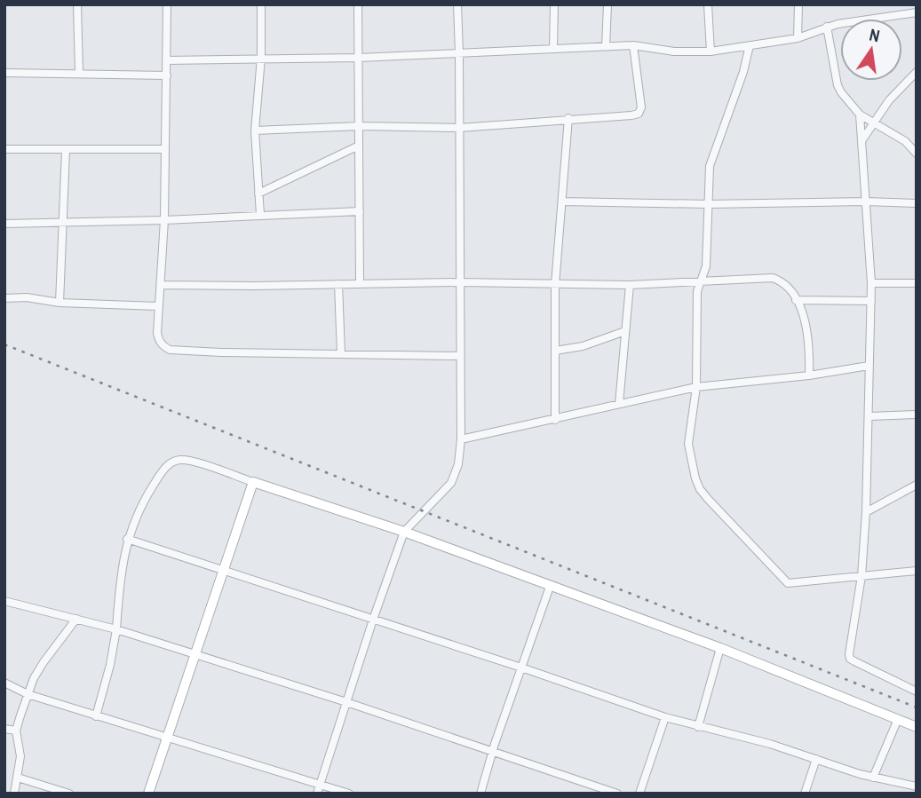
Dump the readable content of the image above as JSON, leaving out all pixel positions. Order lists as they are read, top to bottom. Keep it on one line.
{"north":"top"}
